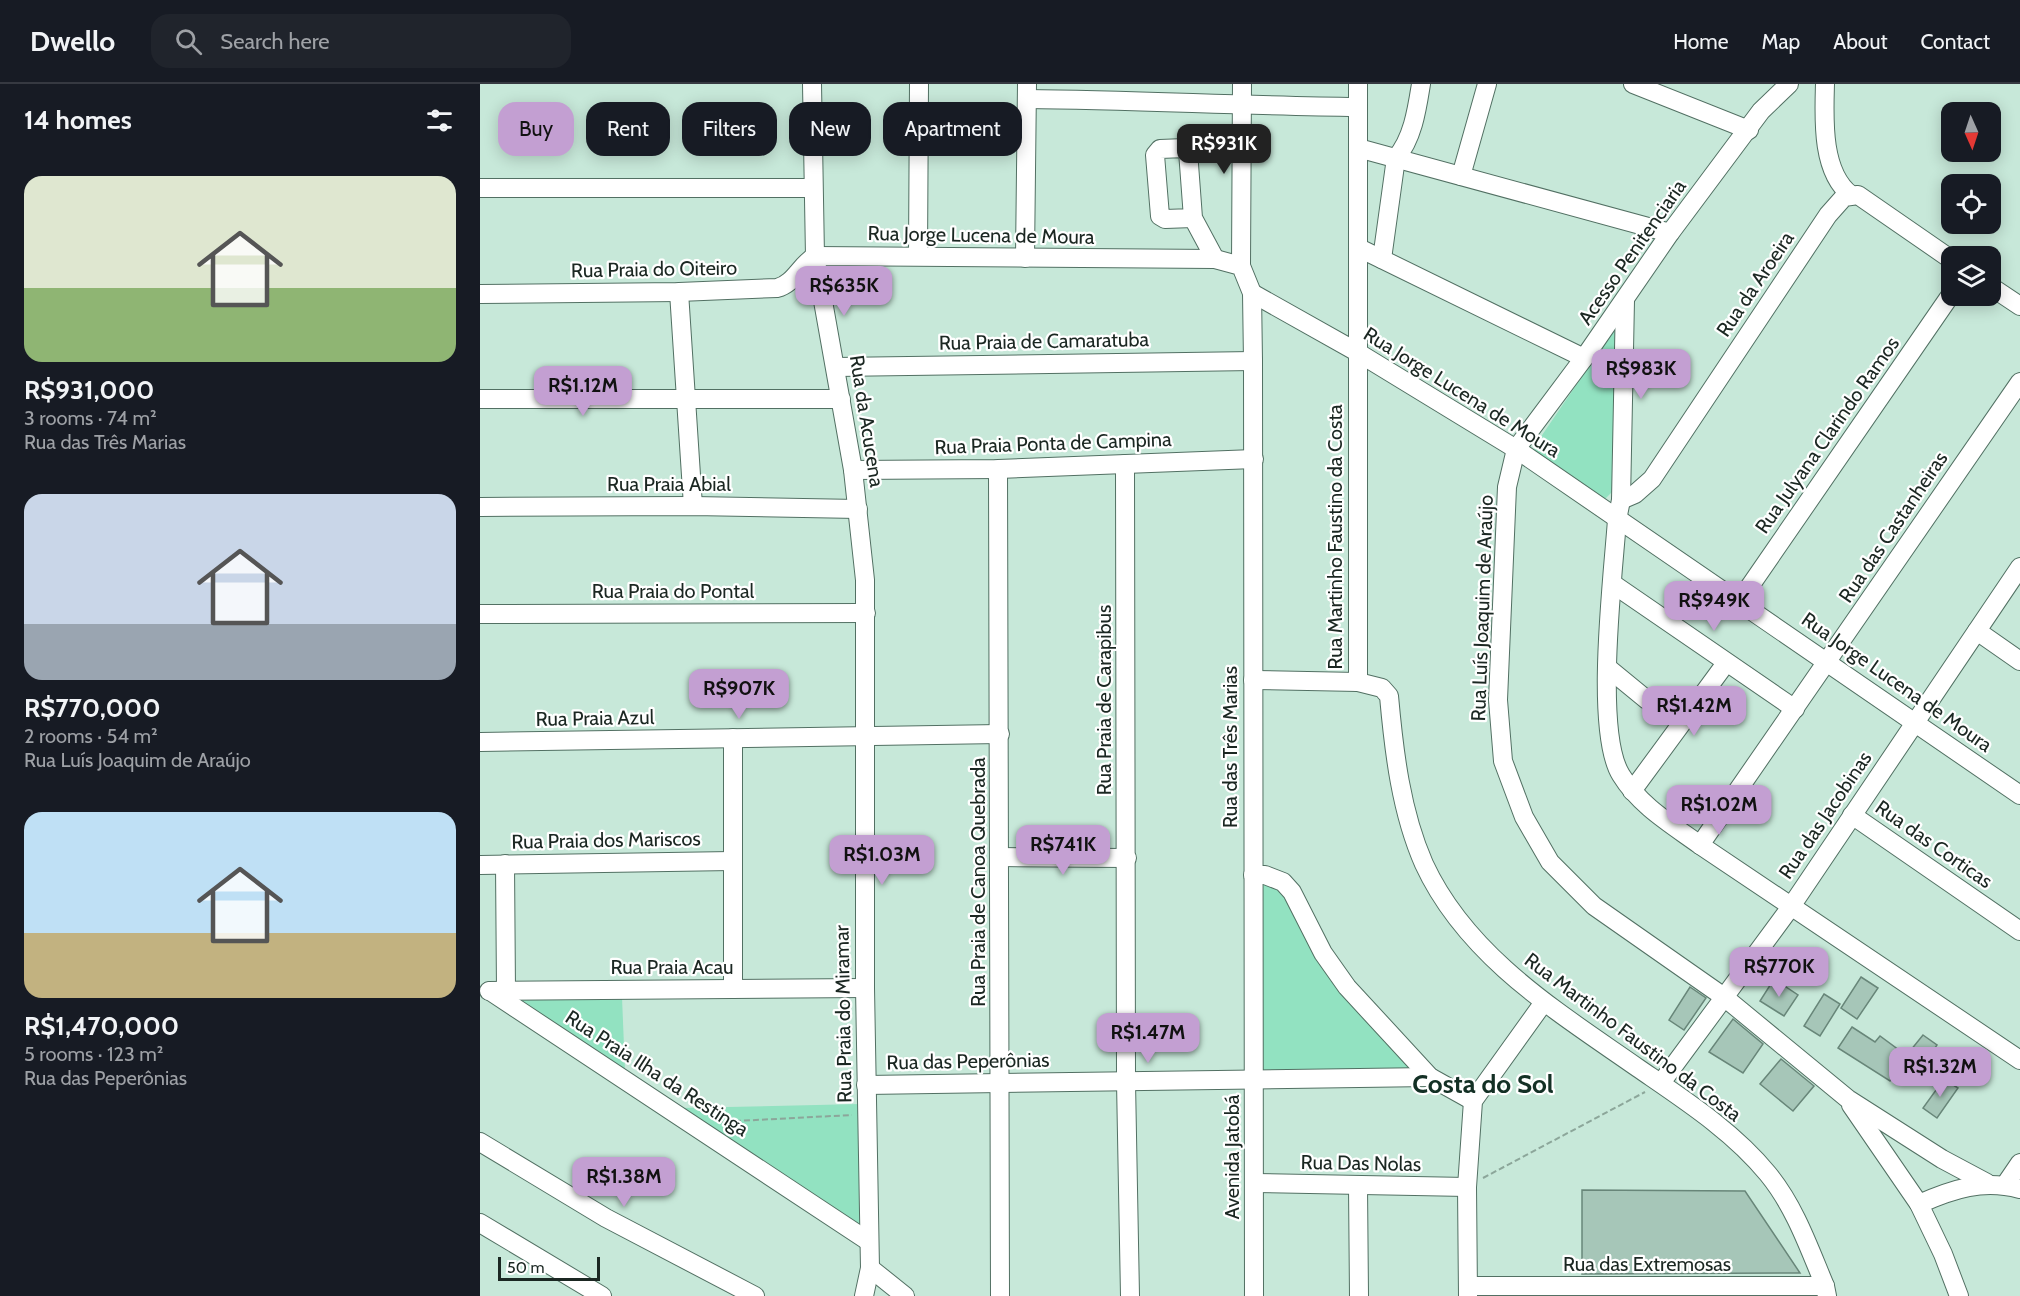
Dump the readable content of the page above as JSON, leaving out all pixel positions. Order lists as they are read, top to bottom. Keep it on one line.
{"streets":{"street":["Rua Jorge Lucena de Moura","Acesso Penitenciaria","Rua Praia do Oiteiro","Rua da Aroeira","Rua Praia de Camaratuba","Rua da Acucena","Rua Julyana Clarindo Ramos","Rua Praia Ponta de Campina","Rua Praia Abial","Rua das Castanheiras","Rua Martinho Faustino da Costa","Rua Praia do Pontal","Rua Luís Joaquim de Araújo","Rua Praia de Carapibus","Rua Praia Azul","Rua das Três Marias","Rua das Jacobinas","Rua Praia dos Mariscos","Rua das Corticas","Rua Praia de Canoa Quebrada","Rua Praia Acau","Rua Praia do Miramar","Rua das Peperônias","Rua Praia Ilha da Restinga","Avenida Jatobá","Rua Das Nolas","Rua das Extremosas"]},"crossings":[["Rua Jorge Lucena de Moura","Acesso Penitenciaria"],["Rua Jorge Lucena de Moura","Rua Praia do Oiteiro"],["Rua Jorge Lucena de Moura","Rua da Acucena"],["Rua Jorge Lucena de Moura","Rua Julyana Clarindo Ramos"],["Rua Jorge Lucena de Moura","Rua das Castanheiras"],["Rua Jorge Lucena de Moura","Rua Martinho Faustino da Costa"],["Rua Jorge Lucena de Moura","Rua Luís Joaquim de Araújo"],["Rua Jorge Lucena de Moura","Rua das Três Marias"],["Rua Jorge Lucena de Moura","Rua das Jacobinas"],["Acesso Penitenciaria","Rua Luís Joaquim de Araújo"],["Rua Praia do Oiteiro","Rua da Acucena"],["Rua Praia de Camaratuba","Rua da Acucena"],["Rua Praia de Camaratuba","Rua das Três Marias"],["Rua da Acucena","Rua Praia Ponta de Campina"],["Rua da Acucena","Rua Praia Abial"],["Rua da Acucena","Rua Praia do Miramar"],["Rua Praia Ponta de Campina","Rua Praia de Carapibus"],["Rua Praia Ponta de Campina","Rua das Três Marias"],["Rua Praia Ponta de Campina","Rua Praia de Canoa Quebrada"],["Rua Praia Abial","Rua Praia do Miramar"],["Rua Martinho Faustino da Costa","Rua das Jacobinas"],["Rua Martinho Faustino da Costa","Rua das Extremosas"],["Rua Praia do Pontal","Rua Praia do Miramar"],["Rua Luís Joaquim de Araújo","Rua das Jacobinas"],["Rua Praia de Carapibus","Rua das Peperônias"],["Rua Praia Azul","Rua Praia de Canoa Quebrada"],["Rua Praia Azul","Rua Praia do Miramar"],["Rua das Três Marias","Avenida Jatobá"],["Rua das Jacobinas","Rua das Corticas"],["Rua Praia de Canoa Quebrada","Rua das Peperônias"],["Rua Praia Acau","Rua Praia do Miramar"],["Rua Praia Acau","Rua Praia Ilha da Restinga"],["Rua Praia do Miramar","Rua das Peperônias"],["Rua Praia do Miramar","Rua Praia Ilha da Restinga"],["Rua das Peperônias","Avenida Jatobá"],["Avenida Jatobá","Rua Das Nolas"]],"districts":["Costa do Sol"],"scale_bar":"50 m","north":"bottom","page":{"header":"Dwello","search":"Search here","nav":["Home","Map","About","Contact"],"heading":"14 homes","chip":["Buy","Rent","Filters","New","Apartment"],"price":["R$931K","R$635K","R$983K","R$1.12M","R$949K","R$907K","R$1.42M","R$1.02M","R$741K","R$1.03M","R$770K","R$1.47M","R$1.32M","R$1.38M"],"list":[{"name":"R$931,000","note":"3 rooms · 74 m² · Rua das Três Marias"},{"name":"R$770,000","note":"2 rooms · 54 m² · Rua Luís Joaquim de Araújo"},{"name":"R$1,470,000","note":"5 rooms · 123 m² · Rua das Peperônias"}],"scale":"50 m"}}
